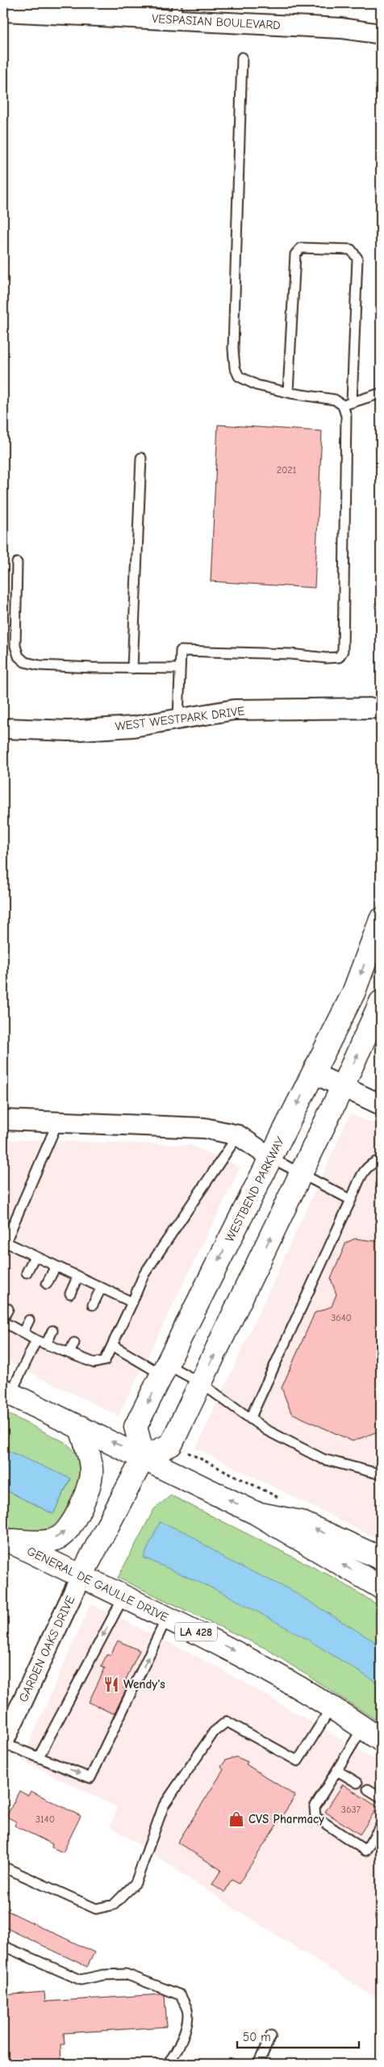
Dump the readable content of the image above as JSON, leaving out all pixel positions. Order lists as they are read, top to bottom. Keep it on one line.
{"streets":{"street":["VESPASIAN BOULEVARD","WEST WESTPARK DRIVE","WESTBEND PARKWAY","GENERAL DE GAULLE DRIVE","LA 428","GARDEN OAKS DRIVE"]},"crossings":[["GENERAL DE GAULLE DRIVE","GARDEN OAKS DRIVE"]],"places":{"restaurant":["Wendy's"],"shop":["CVS Pharmacy"]},"house_numbers":["2021","3640","3637","3140"],"scale_bar":"50 m"}
